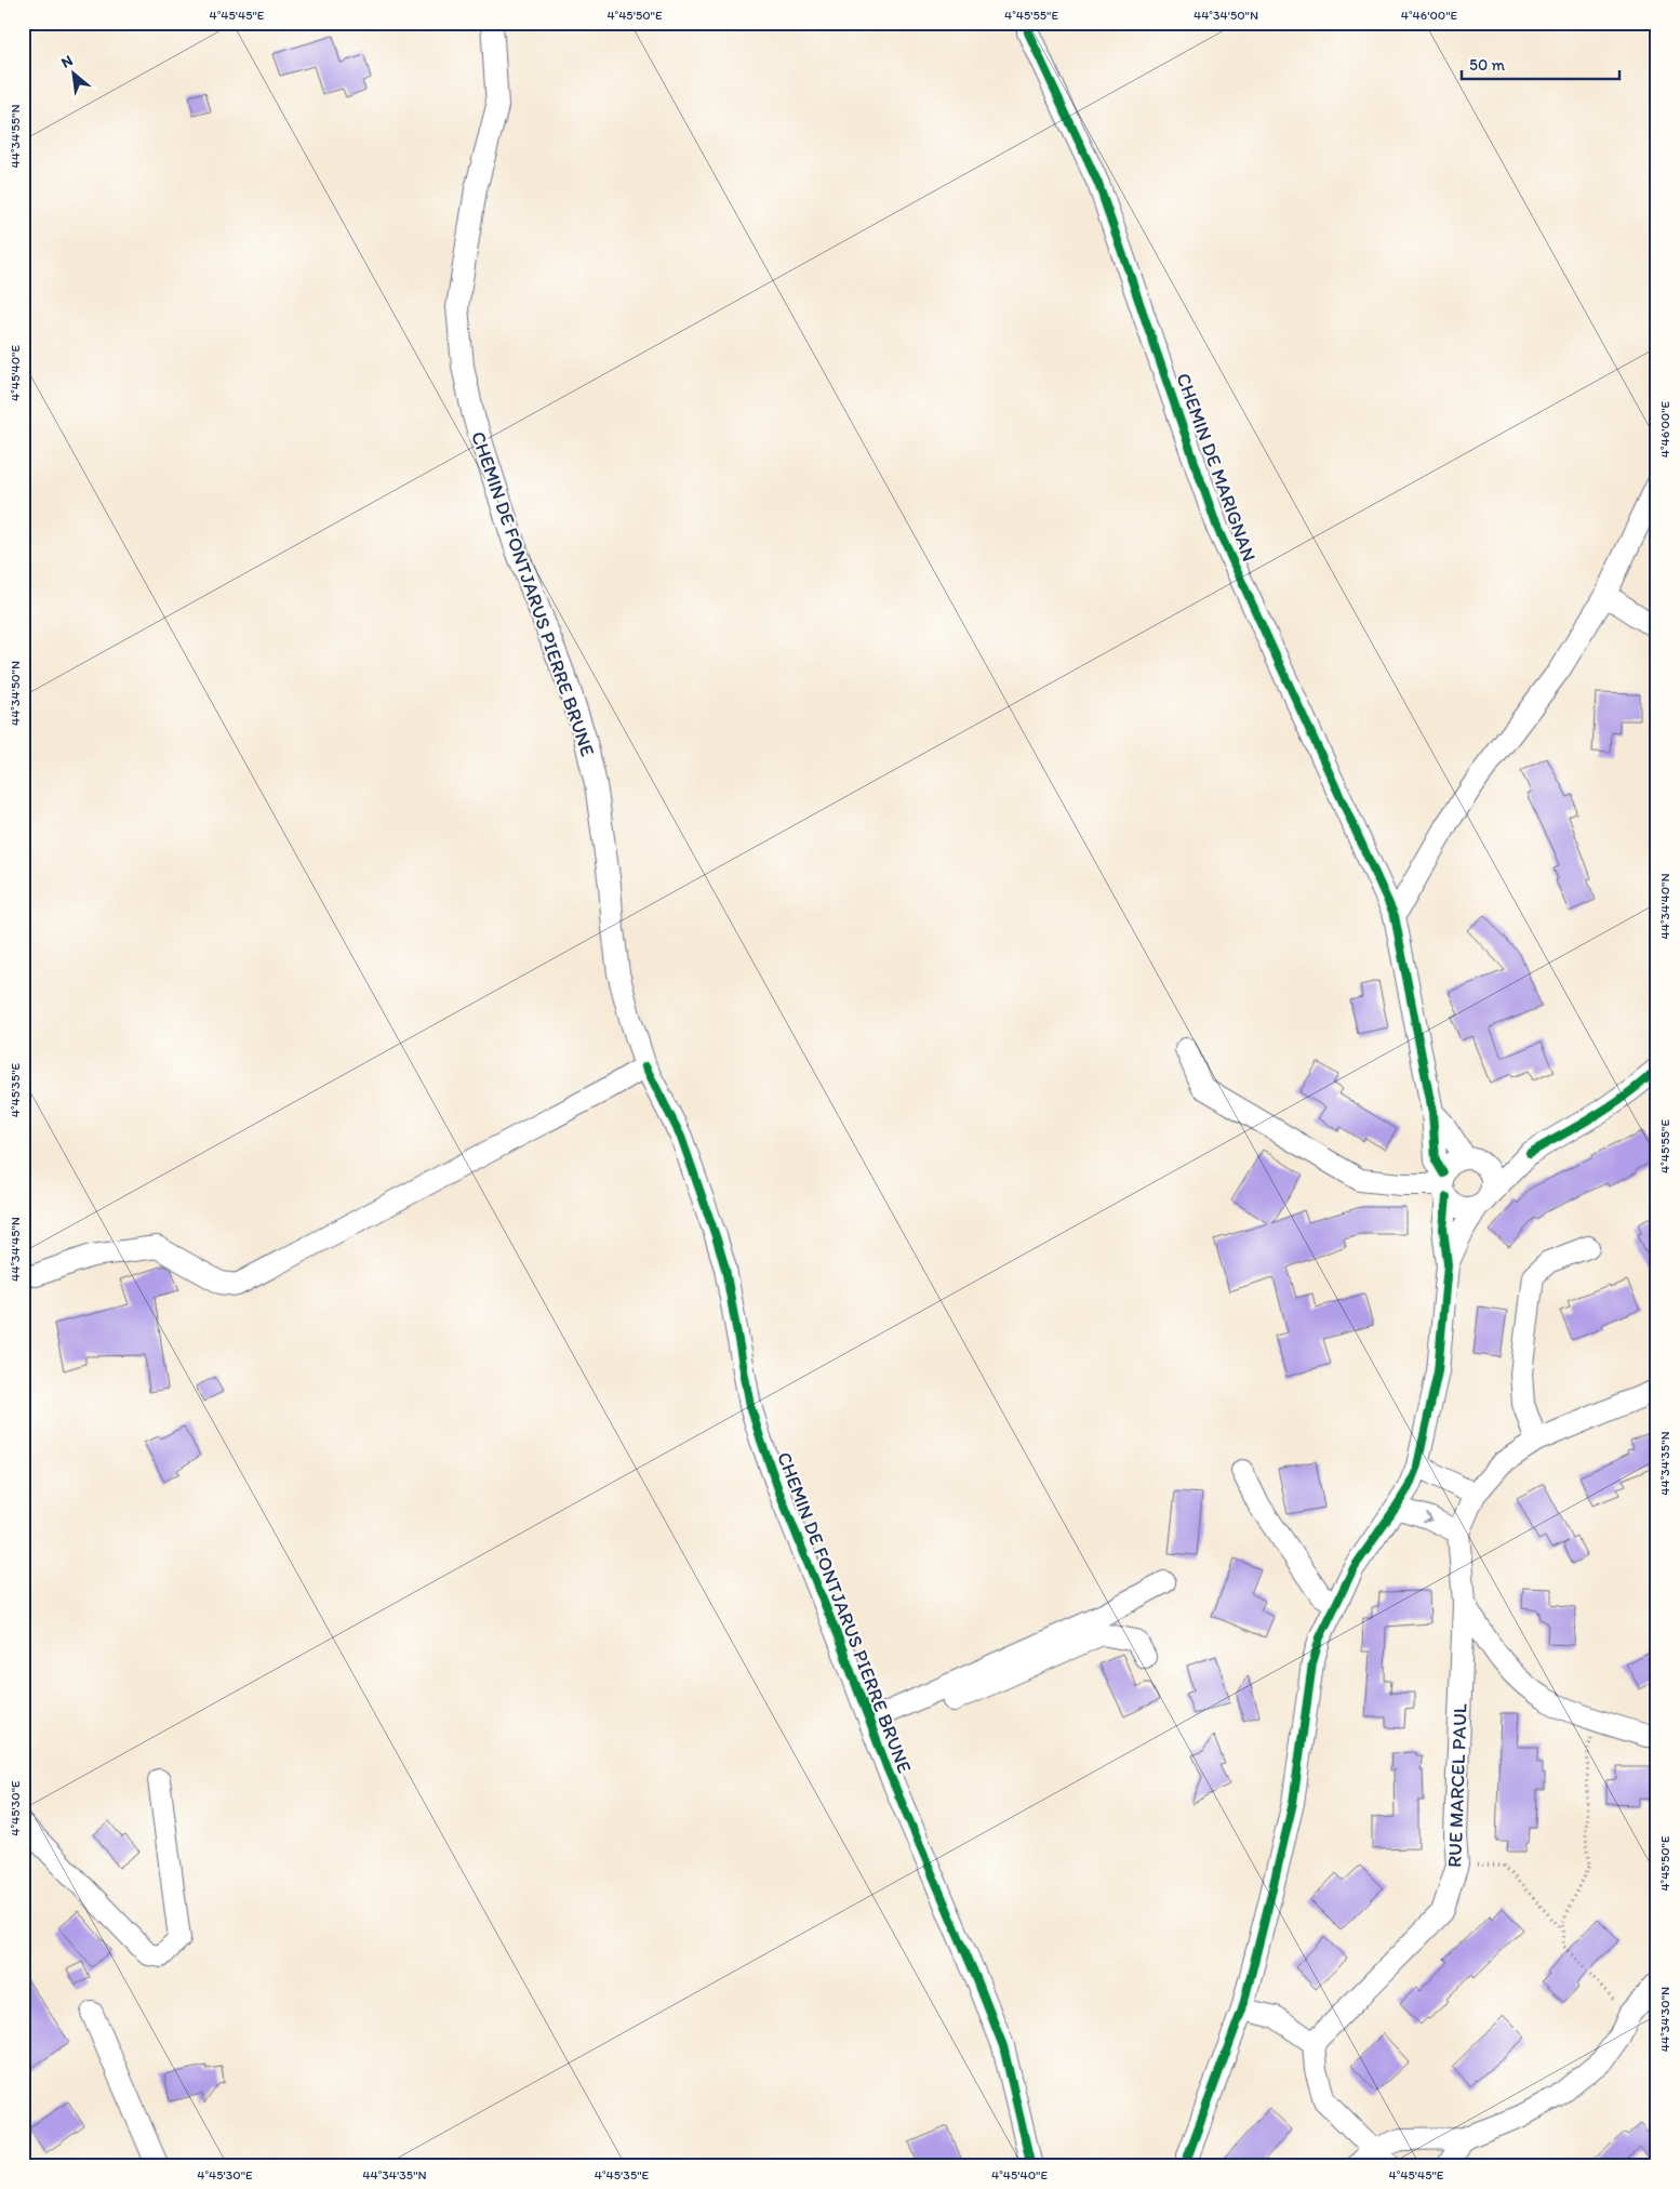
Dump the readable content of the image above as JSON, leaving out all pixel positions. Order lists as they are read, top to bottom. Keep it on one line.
{"streets":{"street":["CHEMIN DE MARIGNAN","CHEMIN DE FONTJARUS PIERRE BRUNE","RUE MARCEL PAUL"]},"scale_bar":"50 m","north":"top left","coordinates":["4°45'45\"E","4°45'50\"E","4°45'55\"E","44°34'50\"N","4°46'00\"E","44°34'55\"N","4°45'40\"E","44°34'40\"N","4°45'35\"E","44°34'45\"N","44°34'35\"N","4°45'30\"E","44°34'30\"N"]}
